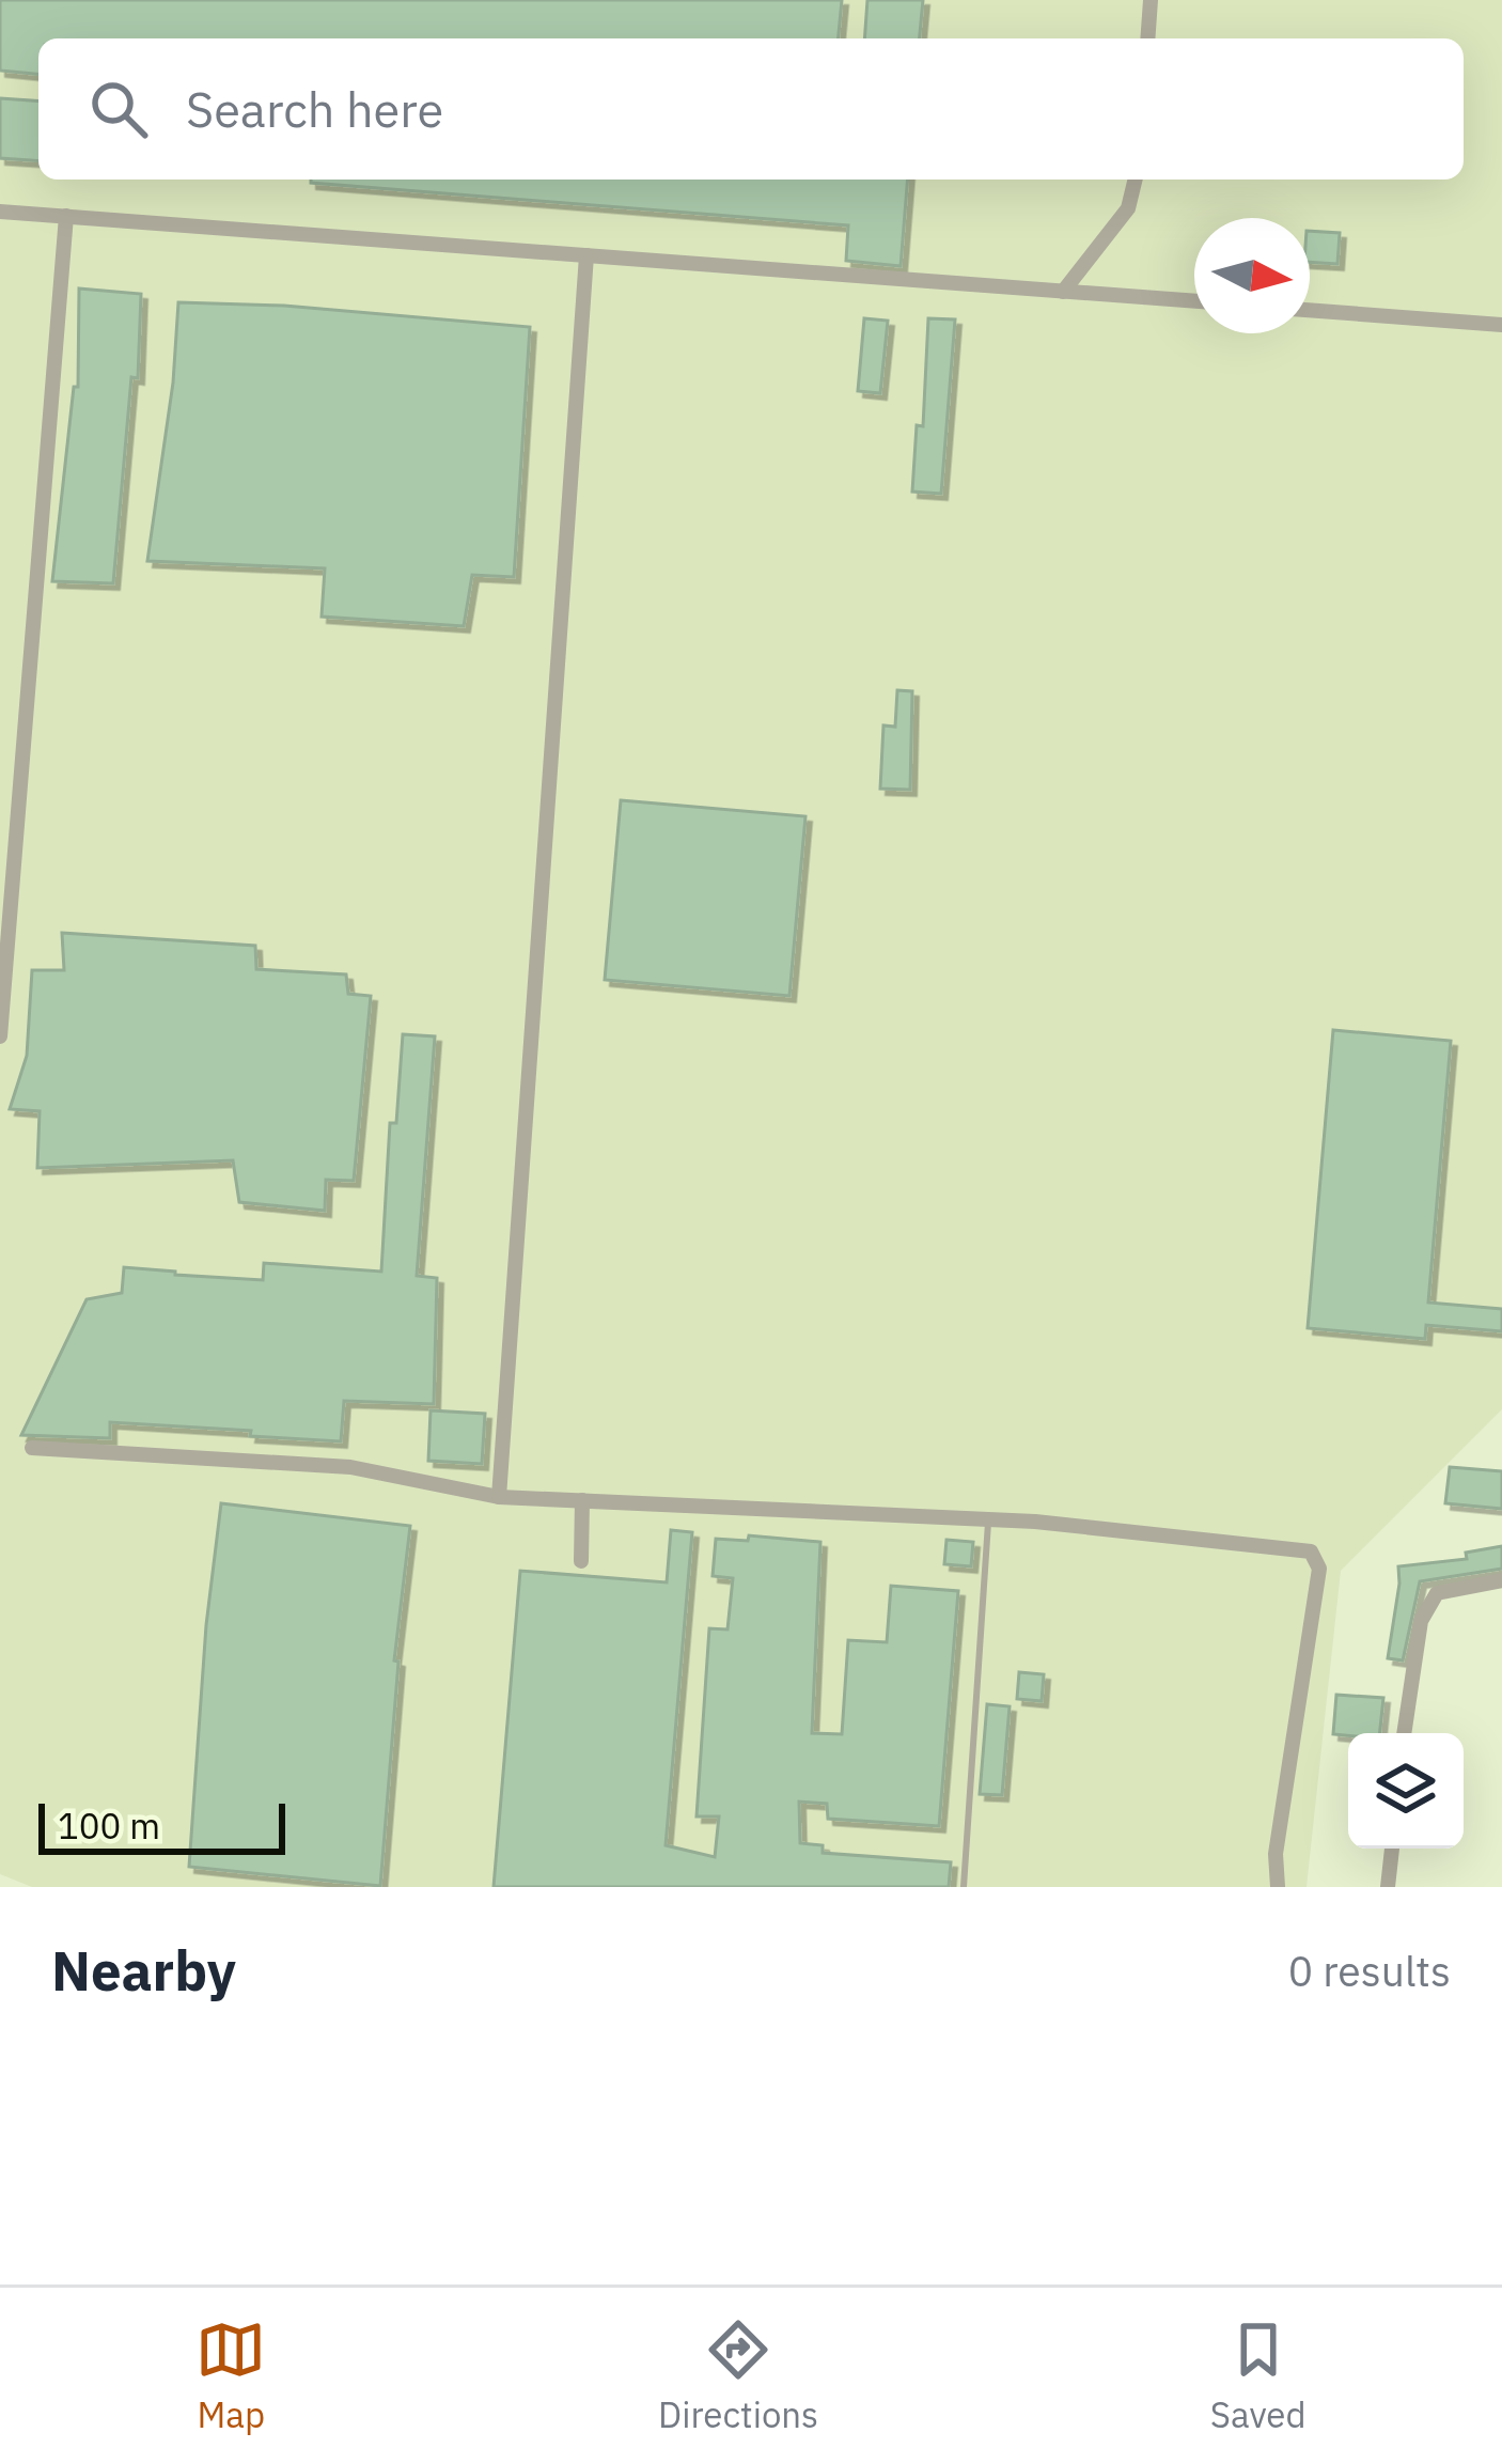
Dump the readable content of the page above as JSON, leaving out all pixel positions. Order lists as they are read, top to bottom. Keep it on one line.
{"scale_bar":"100 m","north":"right","page":{"search":"Search here","scale":"100 m","heading":["Nearby","0 results"],"nav":["Map","Directions","Saved"]}}
